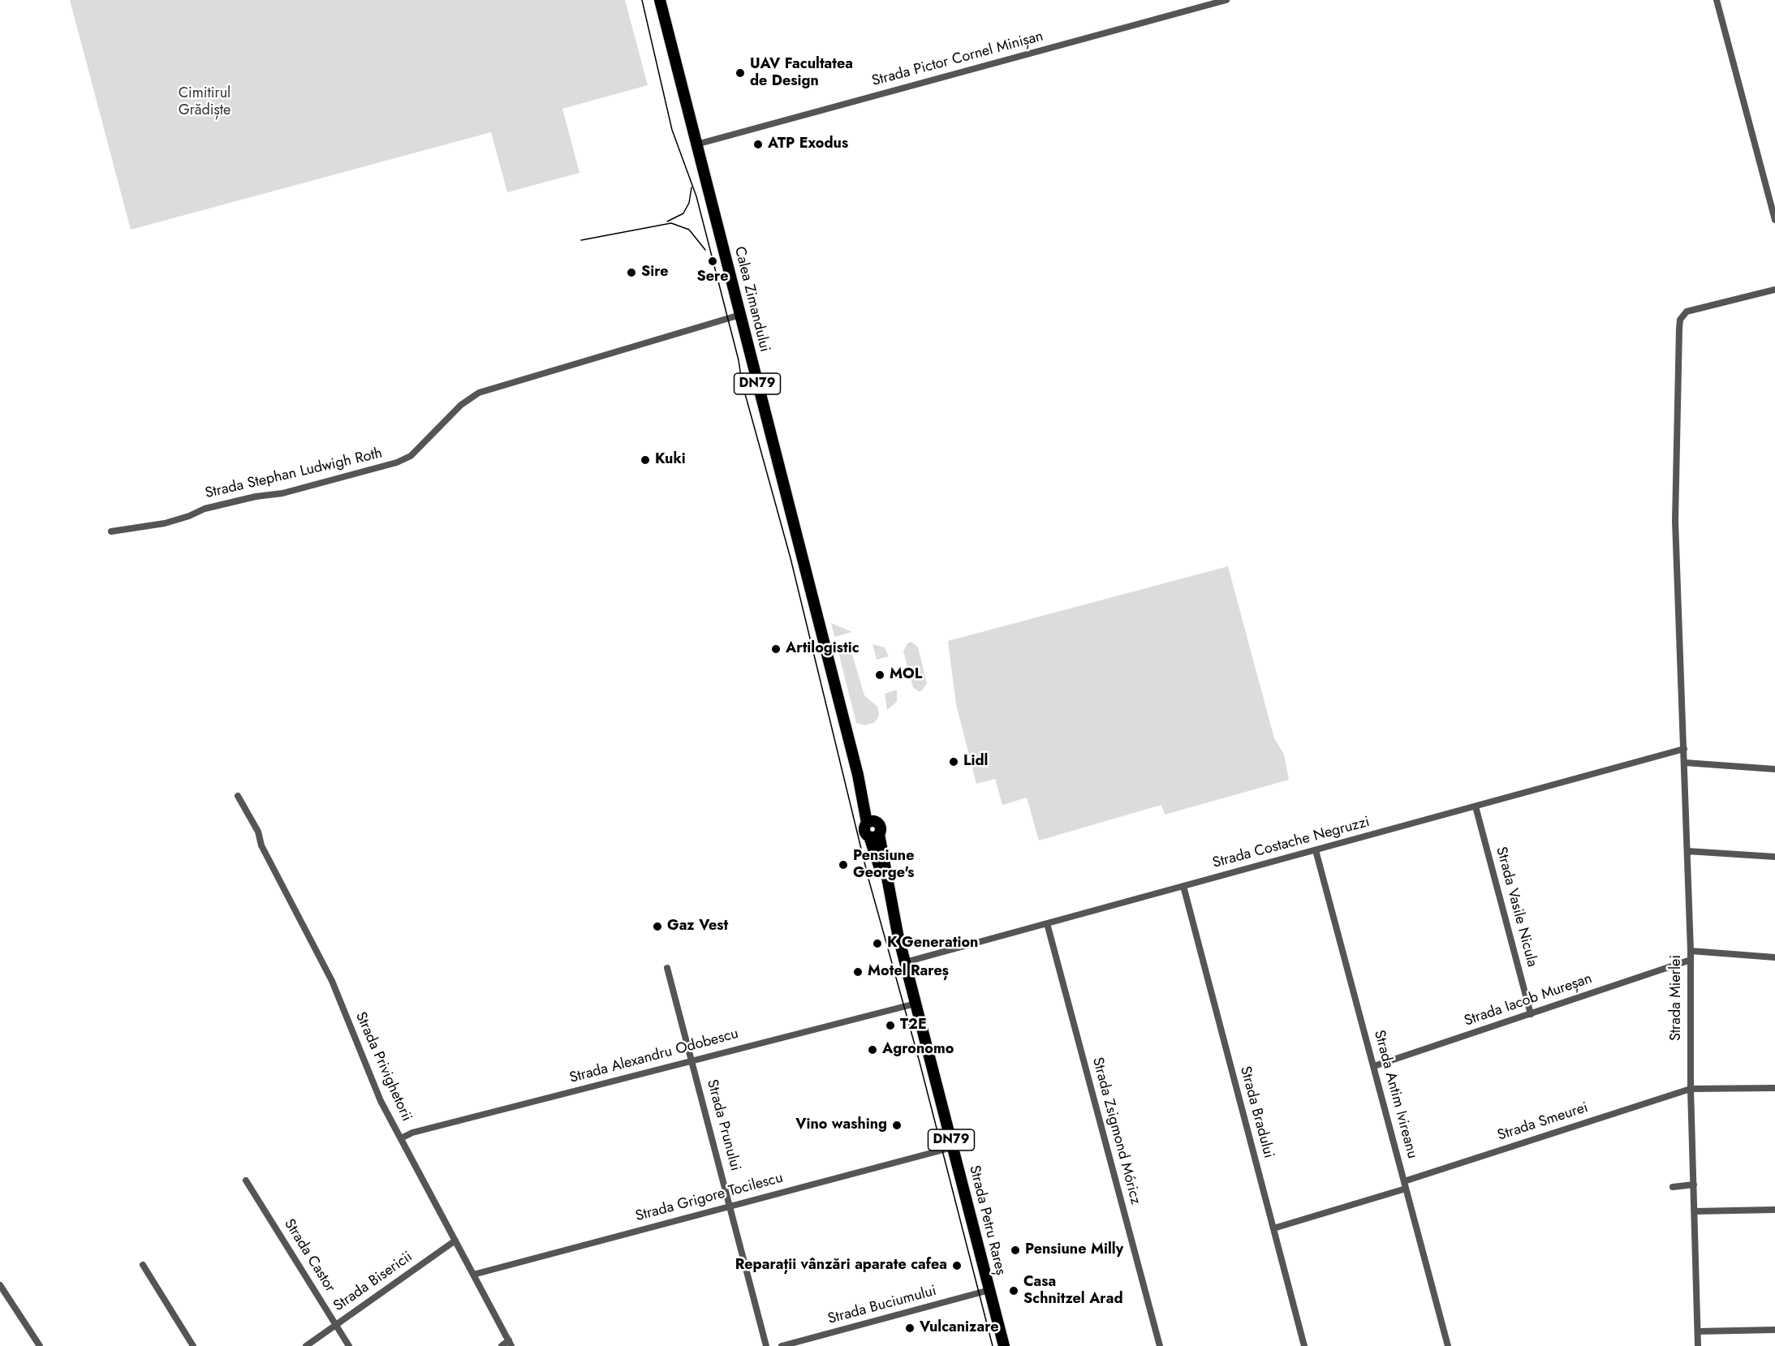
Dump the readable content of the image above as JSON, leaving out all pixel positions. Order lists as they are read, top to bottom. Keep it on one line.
{"streets":{"main road":["Calea Zimandului","DN79","Strada Petru Rareș"],"street":["Strada Pictor Cornel Minișan","Strada Stephan Ludwigh Roth","Strada Costache Negruzzi","Strada Vasile Nicula","Strada Mierlei","Strada Iacob Mureșan","Strada Alexandru Odobescu","Strada Privighetorii","Strada Antim Ivireanu","Strada Bradului","Strada Smeurei","Strada Prunului","Strada Zsigmond Móricz","Strada Grigore Tocilescu","Strada Castor","Strada Bisericii","Strada Buciumului"]},"crossings":[["Strada Pictor Cornel Minișan","Calea Zimandului"],["Calea Zimandului","Strada Stephan Ludwigh Roth"],["Calea Zimandului","Strada Petru Rareș"],["Strada Costache Negruzzi","Strada Vasile Nicula"],["Strada Costache Negruzzi","Strada Mierlei"],["Strada Costache Negruzzi","Strada Antim Ivireanu"],["Strada Costache Negruzzi","Strada Bradului"],["Strada Costache Negruzzi","Strada Zsigmond Móricz"],["Strada Costache Negruzzi","Strada Petru Rareș"],["Strada Vasile Nicula","Strada Iacob Mureșan"],["Strada Mierlei","Strada Iacob Mureșan"],["Strada Mierlei","Strada Smeurei"],["Strada Iacob Mureșan","Strada Antim Ivireanu"],["Strada Alexandru Odobescu","Strada Privighetorii"],["Strada Alexandru Odobescu","Strada Prunului"],["Strada Alexandru Odobescu","Strada Petru Rareș"],["Strada Privighetorii","Strada Grigore Tocilescu"],["Strada Privighetorii","Strada Bisericii"],["Strada Antim Ivireanu","Strada Smeurei"],["Strada Prunului","Strada Grigore Tocilescu"],["Strada Grigore Tocilescu","Strada Petru Rareș"],["Strada Petru Rareș","Strada Buciumului"],["Strada Castor","Strada Bisericii"]],"parks":["Cimitirul Grădiște"],"places":["UAV Facultatea de Design","ATP Exodus","Sere","Sire","Kuki","Artilogistic","MOL","Lidl","Pensiune George's","Gaz Vest","K Generation","Motel Rareș","T2E","Agronomo","Vino washing","Pensiune Milly","Reparații vânzări aparate cafea","Casa Schnitzel Arad","Vulcanizare"]}
